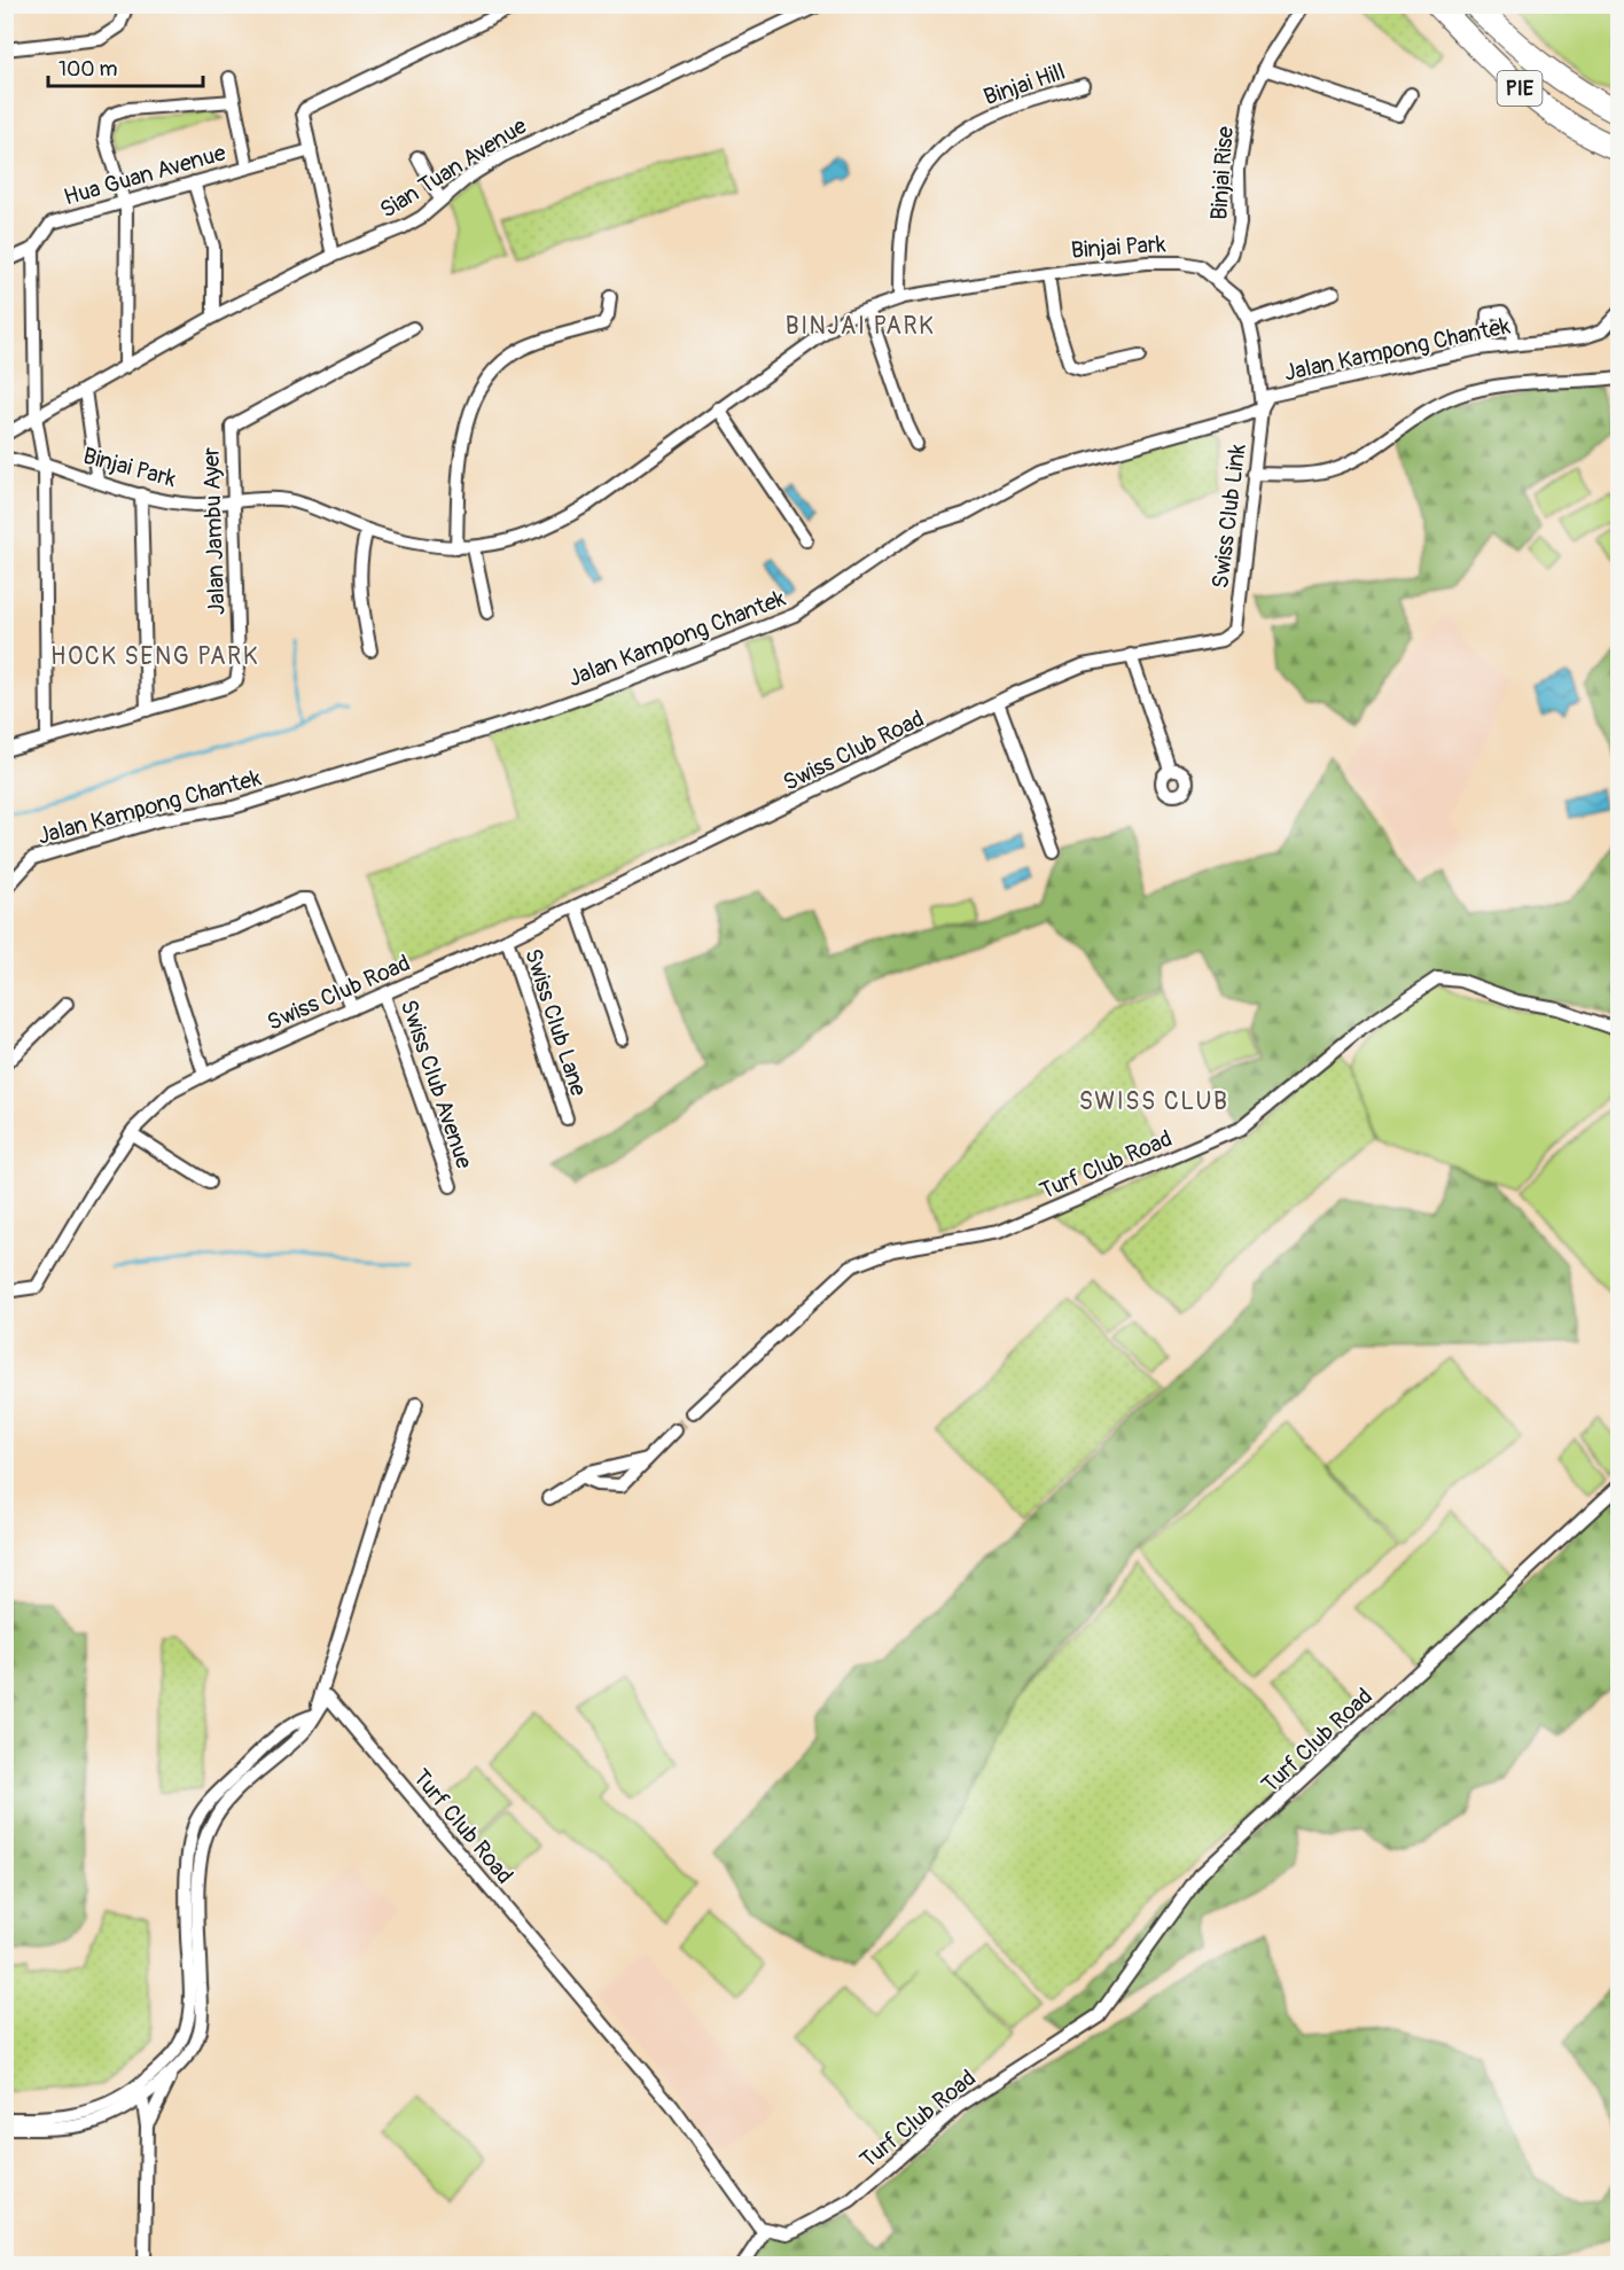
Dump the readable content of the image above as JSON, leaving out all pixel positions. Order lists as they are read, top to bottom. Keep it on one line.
{"streets":{"highway":["PIE"],"street":["Binjai Hill","Sian Tuan Avenue","Binjai Rise","Hua Guan Avenue","Binjai Park","Jalan Kampong Chantek","Swiss Club Link","Jalan Jambu Ayer","Swiss Club Road","Swiss Club Lane","Swiss Club Avenue","Turf Club Road"]},"crossings":[["Binjai Hill","Binjai Park"],["Binjai Rise","Binjai Park"],["Binjai Park","Jalan Kampong Chantek"],["Binjai Park","Swiss Club Link"],["Binjai Park","Jalan Jambu Ayer"],["Jalan Kampong Chantek","Swiss Club Link"],["Swiss Club Link","Swiss Club Road"],["Swiss Club Road","Swiss Club Lane"],["Swiss Club Road","Swiss Club Avenue"]],"districts":["BINJAI PARK","HOCK SENG PARK","SWISS CLUB"],"scale_bar":"100 m"}
